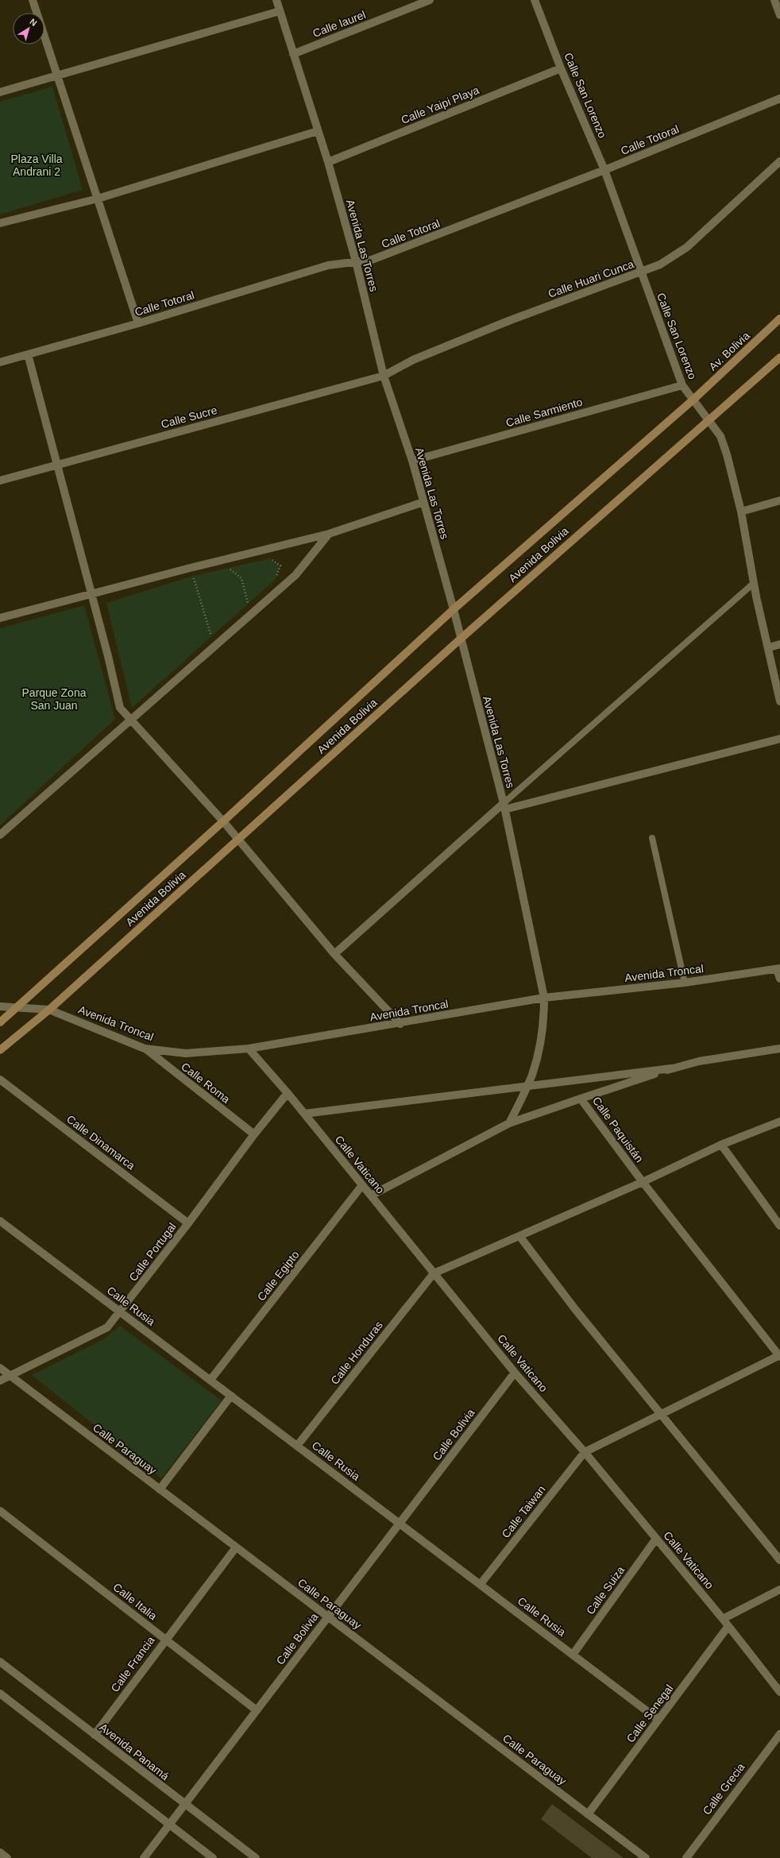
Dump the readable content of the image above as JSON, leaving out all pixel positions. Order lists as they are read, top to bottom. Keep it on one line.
{"streets":{"street":["Calle laurel","Calle San Lorenzo","Calle Yaipi Playa","Calle Totoral","Avenida Las Torres","Calle Huari Cunca","Av. Bolivia","Calle Sarmiento","Calle Sucre","Avenida Bolivia","Avenida Troncal","Calle Roma","Calle Paquistán","Calle Dinamarca","Calle Vaticano","Calle Portugal","Calle Egipto","Calle Rusia","Calle Honduras","Calle Bolivia","Calle Paraguay","Calle Taiwan","Calle Suiza","Calle Italia","Calle Francia","Calle Senegal","Avenida Panamá","Calle Grecia"]},"crossings":[["Calle laurel","Avenida Las Torres"],["Calle San Lorenzo","Calle Yaipi Playa"],["Calle San Lorenzo","Calle Totoral"],["Calle San Lorenzo","Calle Huari Cunca"],["Calle San Lorenzo","Av. Bolivia"],["Calle San Lorenzo","Calle Sarmiento"],["Calle San Lorenzo","Avenida Bolivia"],["Calle Yaipi Playa","Avenida Las Torres"],["Calle Totoral","Avenida Las Torres"],["Avenida Las Torres","Calle Huari Cunca"],["Avenida Las Torres","Calle Sarmiento"],["Avenida Las Torres","Calle Sucre"],["Avenida Las Torres","Avenida Bolivia"],["Avenida Las Torres","Avenida Troncal"],["Avenida Las Torres","Calle Paquistán"],["Calle Huari Cunca","Calle Sucre"],["Av. Bolivia","Avenida Bolivia"],["Avenida Bolivia","Avenida Troncal"],["Avenida Troncal","Calle Roma"],["Avenida Troncal","Calle Vaticano"],["Calle Roma","Calle Portugal"],["Calle Paquistán","Calle Vaticano"],["Calle Dinamarca","Calle Portugal"],["Calle Vaticano","Calle Portugal"],["Calle Vaticano","Calle Egipto"],["Calle Vaticano","Calle Honduras"],["Calle Vaticano","Calle Bolivia"],["Calle Vaticano","Calle Taiwan"],["Calle Vaticano","Calle Suiza"],["Calle Vaticano","Calle Senegal"],["Calle Portugal","Calle Rusia"],["Calle Portugal","Calle Paraguay"],["Calle Egipto","Calle Rusia"],["Calle Rusia","Calle Honduras"],["Calle Rusia","Calle Bolivia"],["Calle Rusia","Calle Taiwan"],["Calle Rusia","Calle Suiza"],["Calle Rusia","Calle Senegal"],["Calle Bolivia","Calle Paraguay"],["Calle Bolivia","Calle Italia"],["Calle Bolivia","Avenida Panamá"],["Calle Paraguay","Calle Francia"],["Calle Paraguay","Calle Senegal"],["Calle Italia","Calle Francia"],["Calle Francia","Avenida Panamá"]],"parks":["Plaza Villa Andrani 2","Parque Zona San Juan"],"north":"top right"}
